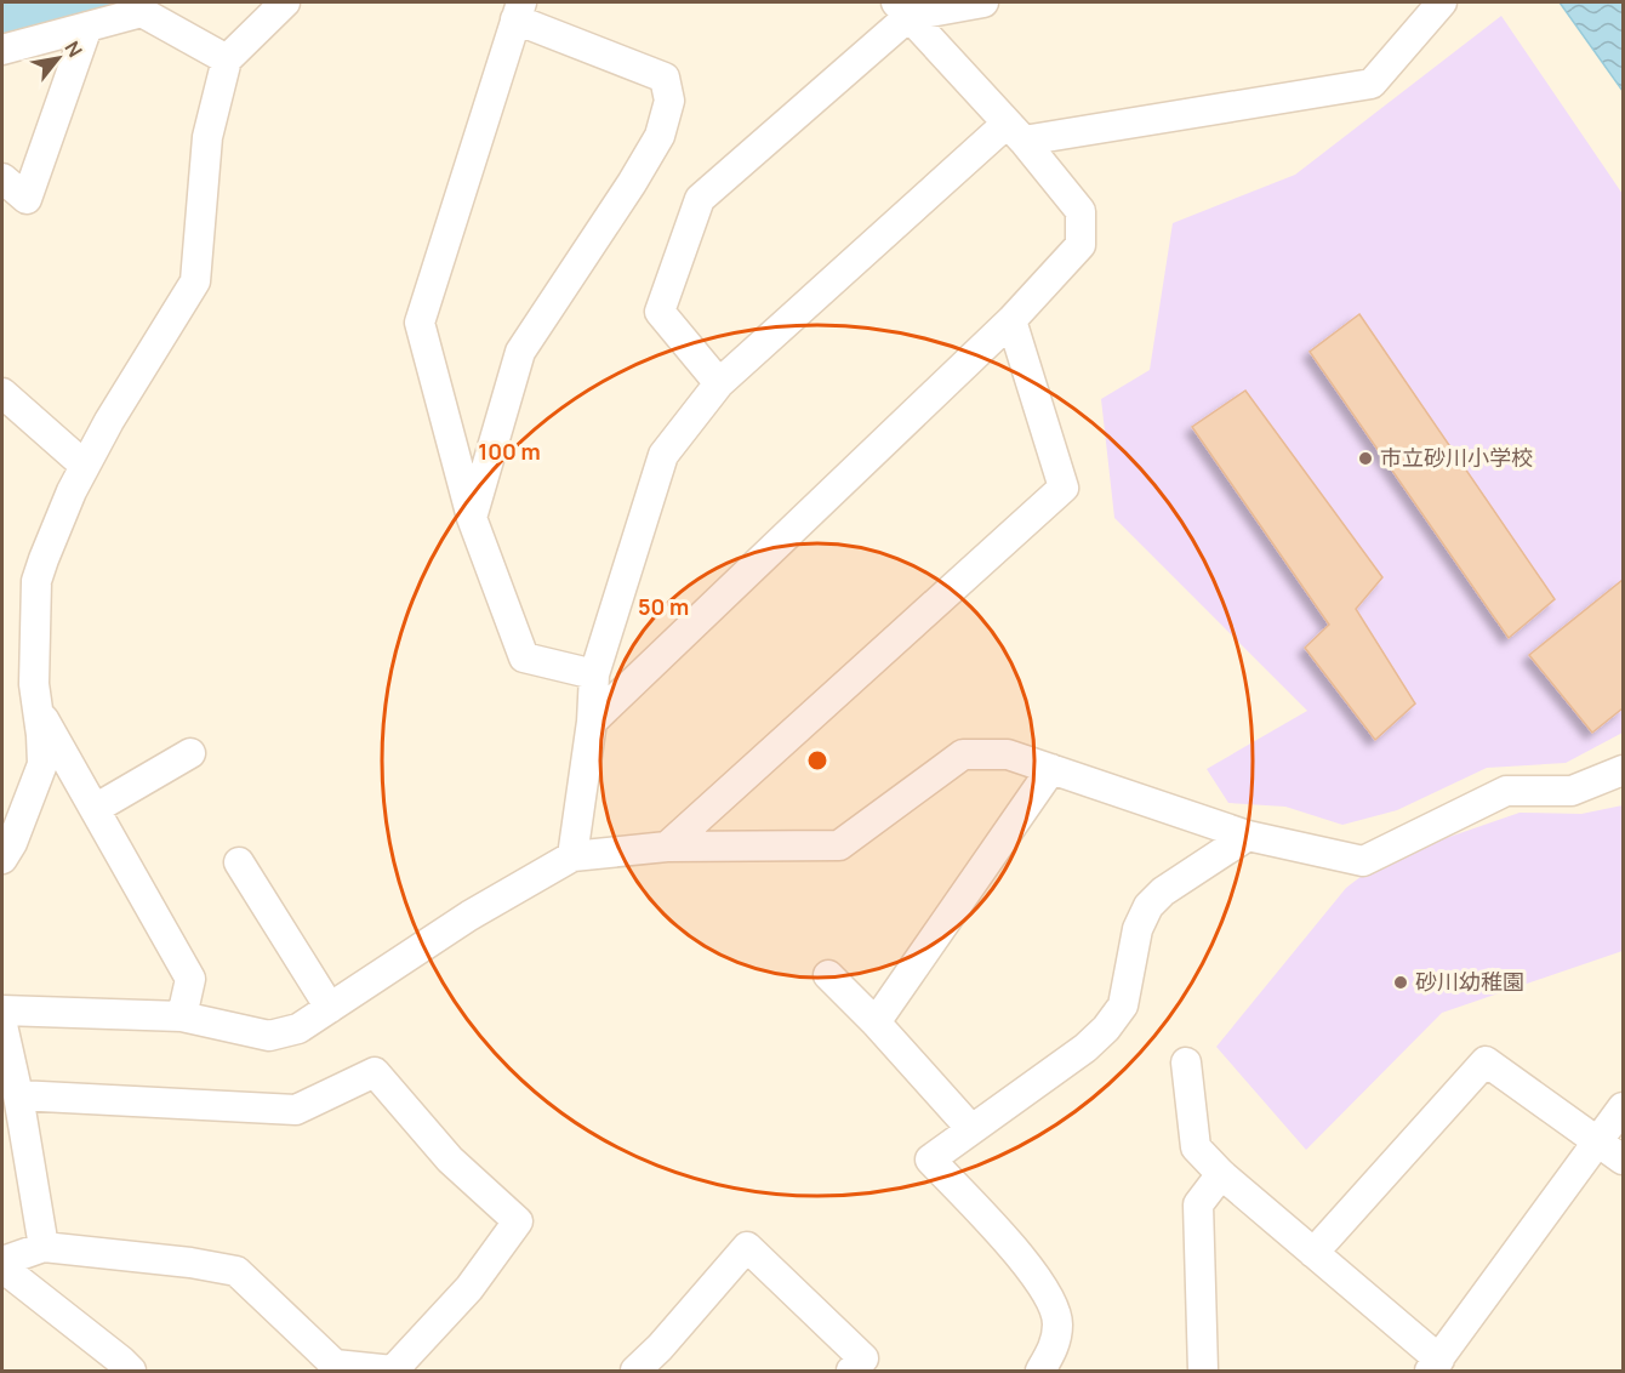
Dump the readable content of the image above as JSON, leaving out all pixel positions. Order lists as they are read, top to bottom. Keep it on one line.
{"places":["市立砂川小学校","砂川幼稚園"],"north":"top right","rings":["100 m","50 m"]}
